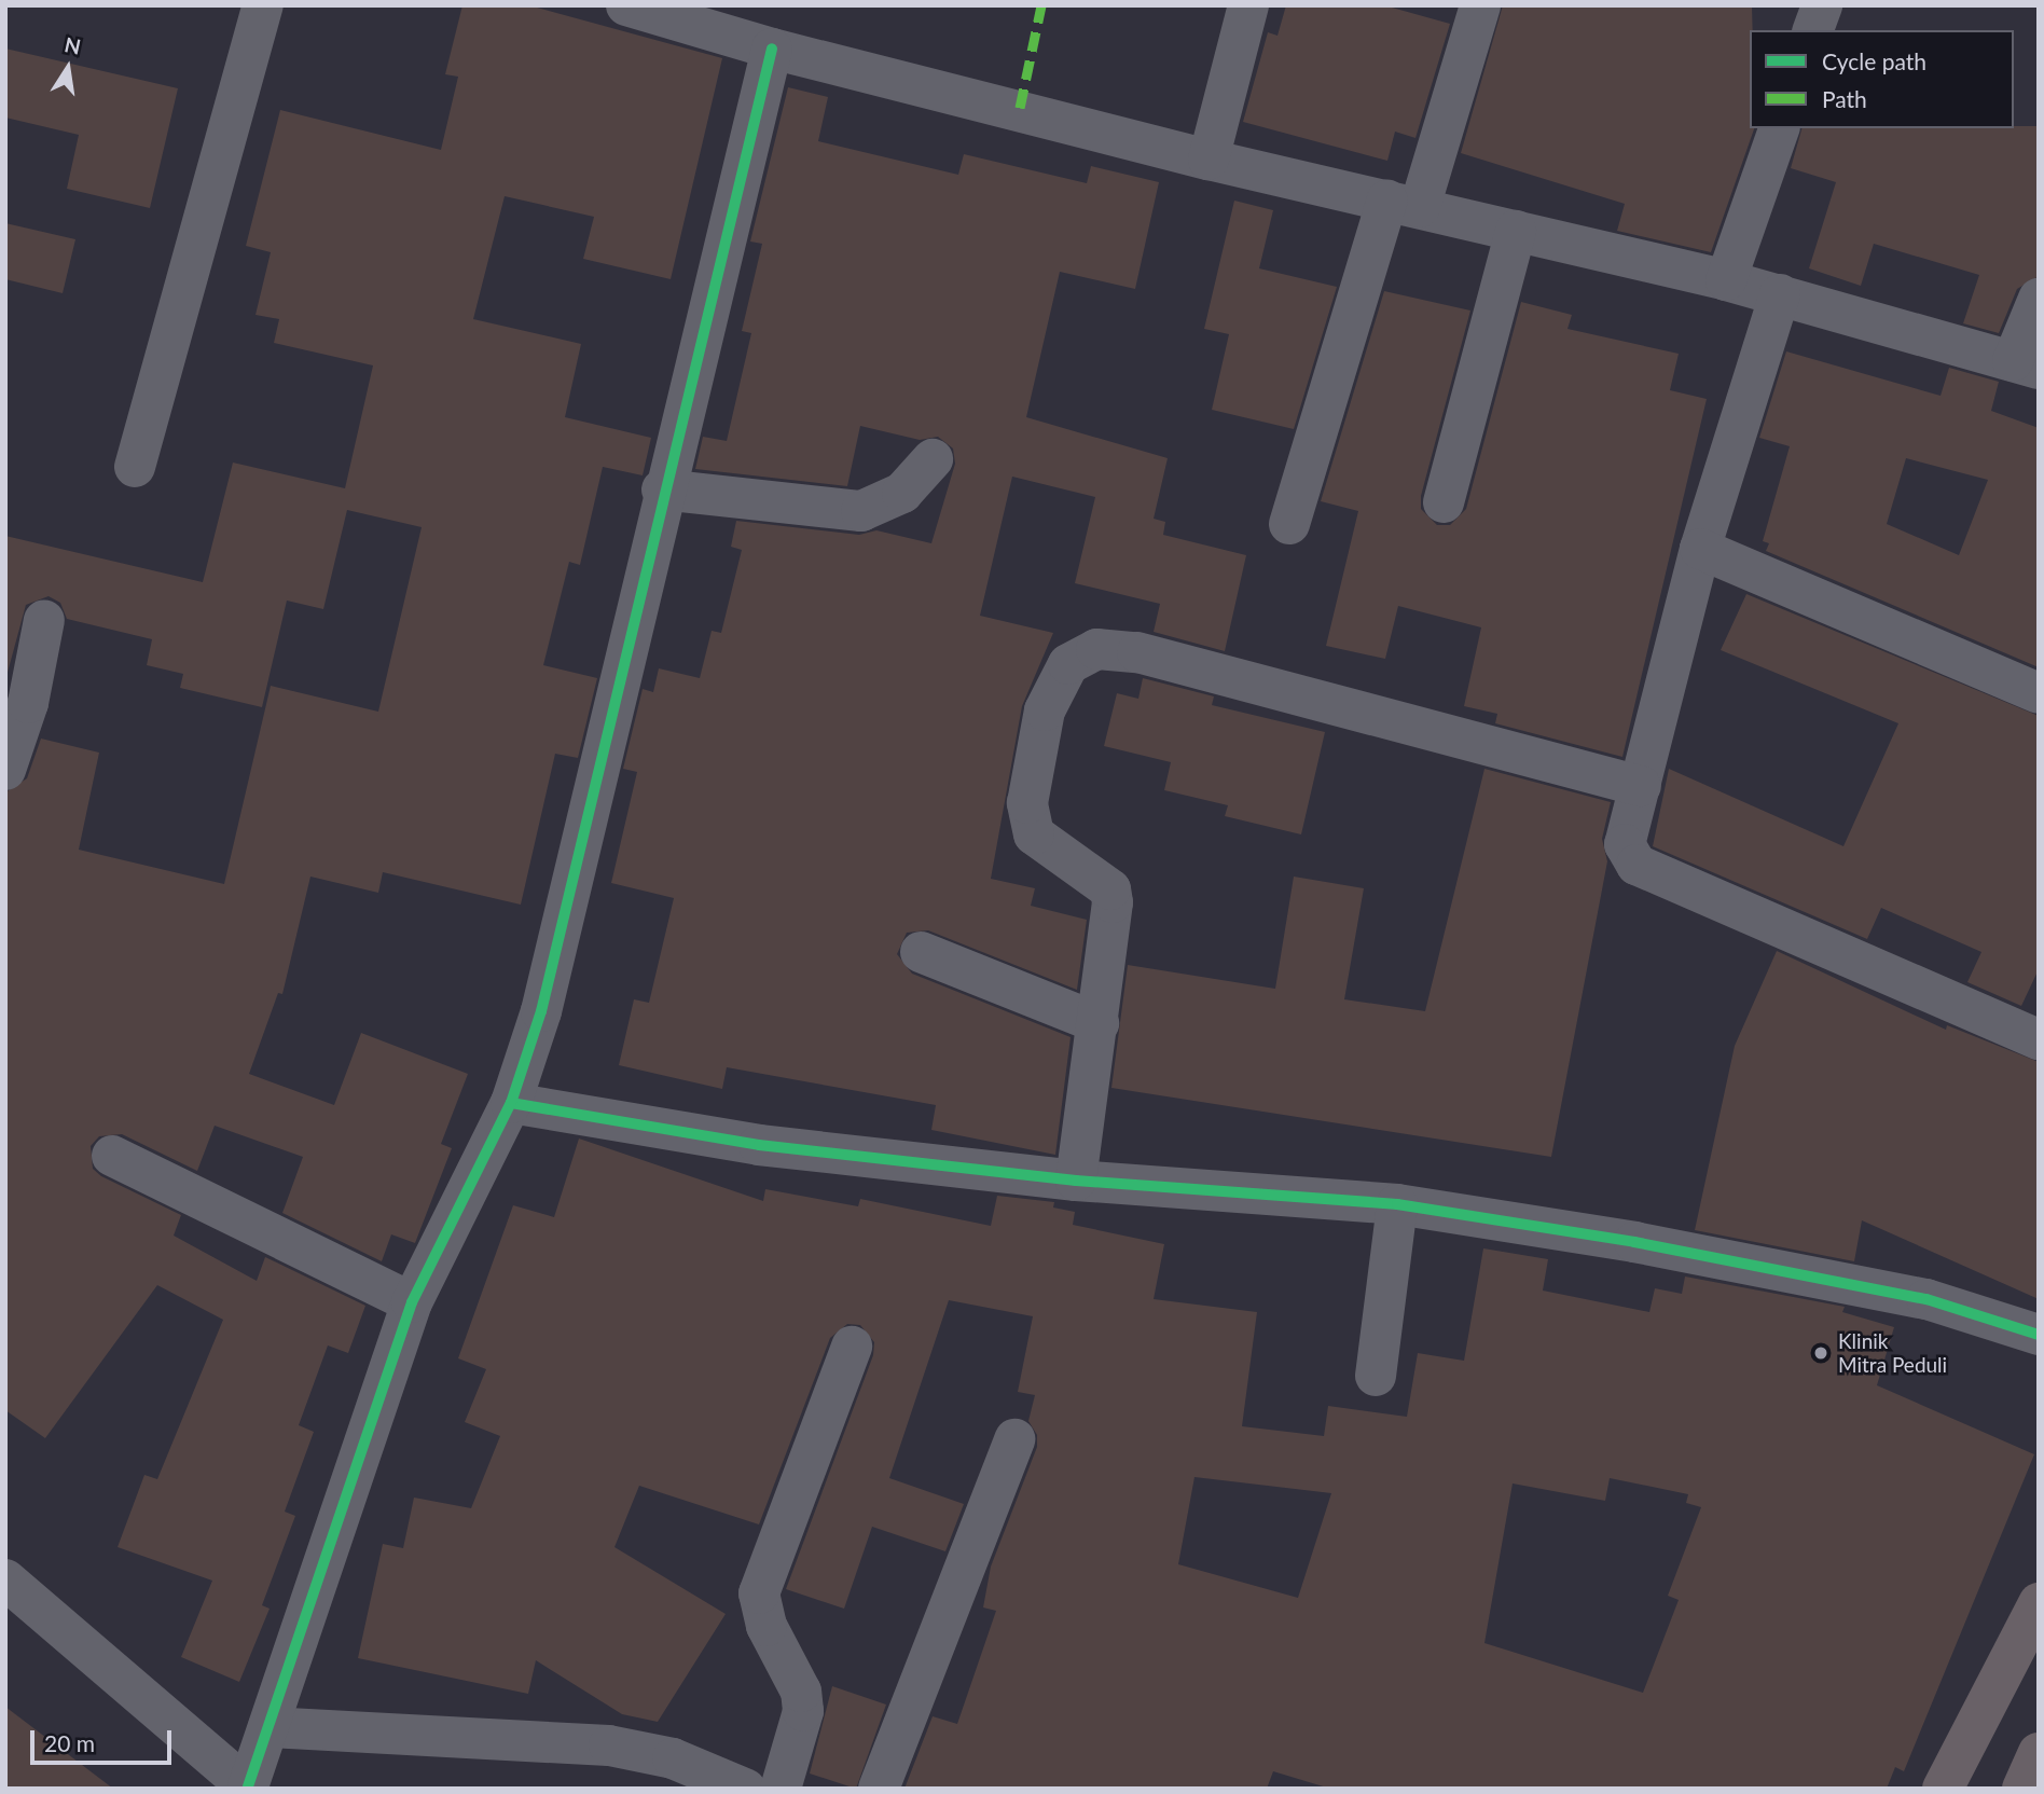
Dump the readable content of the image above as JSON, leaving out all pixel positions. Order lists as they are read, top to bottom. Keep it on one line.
{"places":["Klinik Mitra Peduli"],"legend":["Cycle path","Path"],"scale_bar":"20 m","north":"top"}
